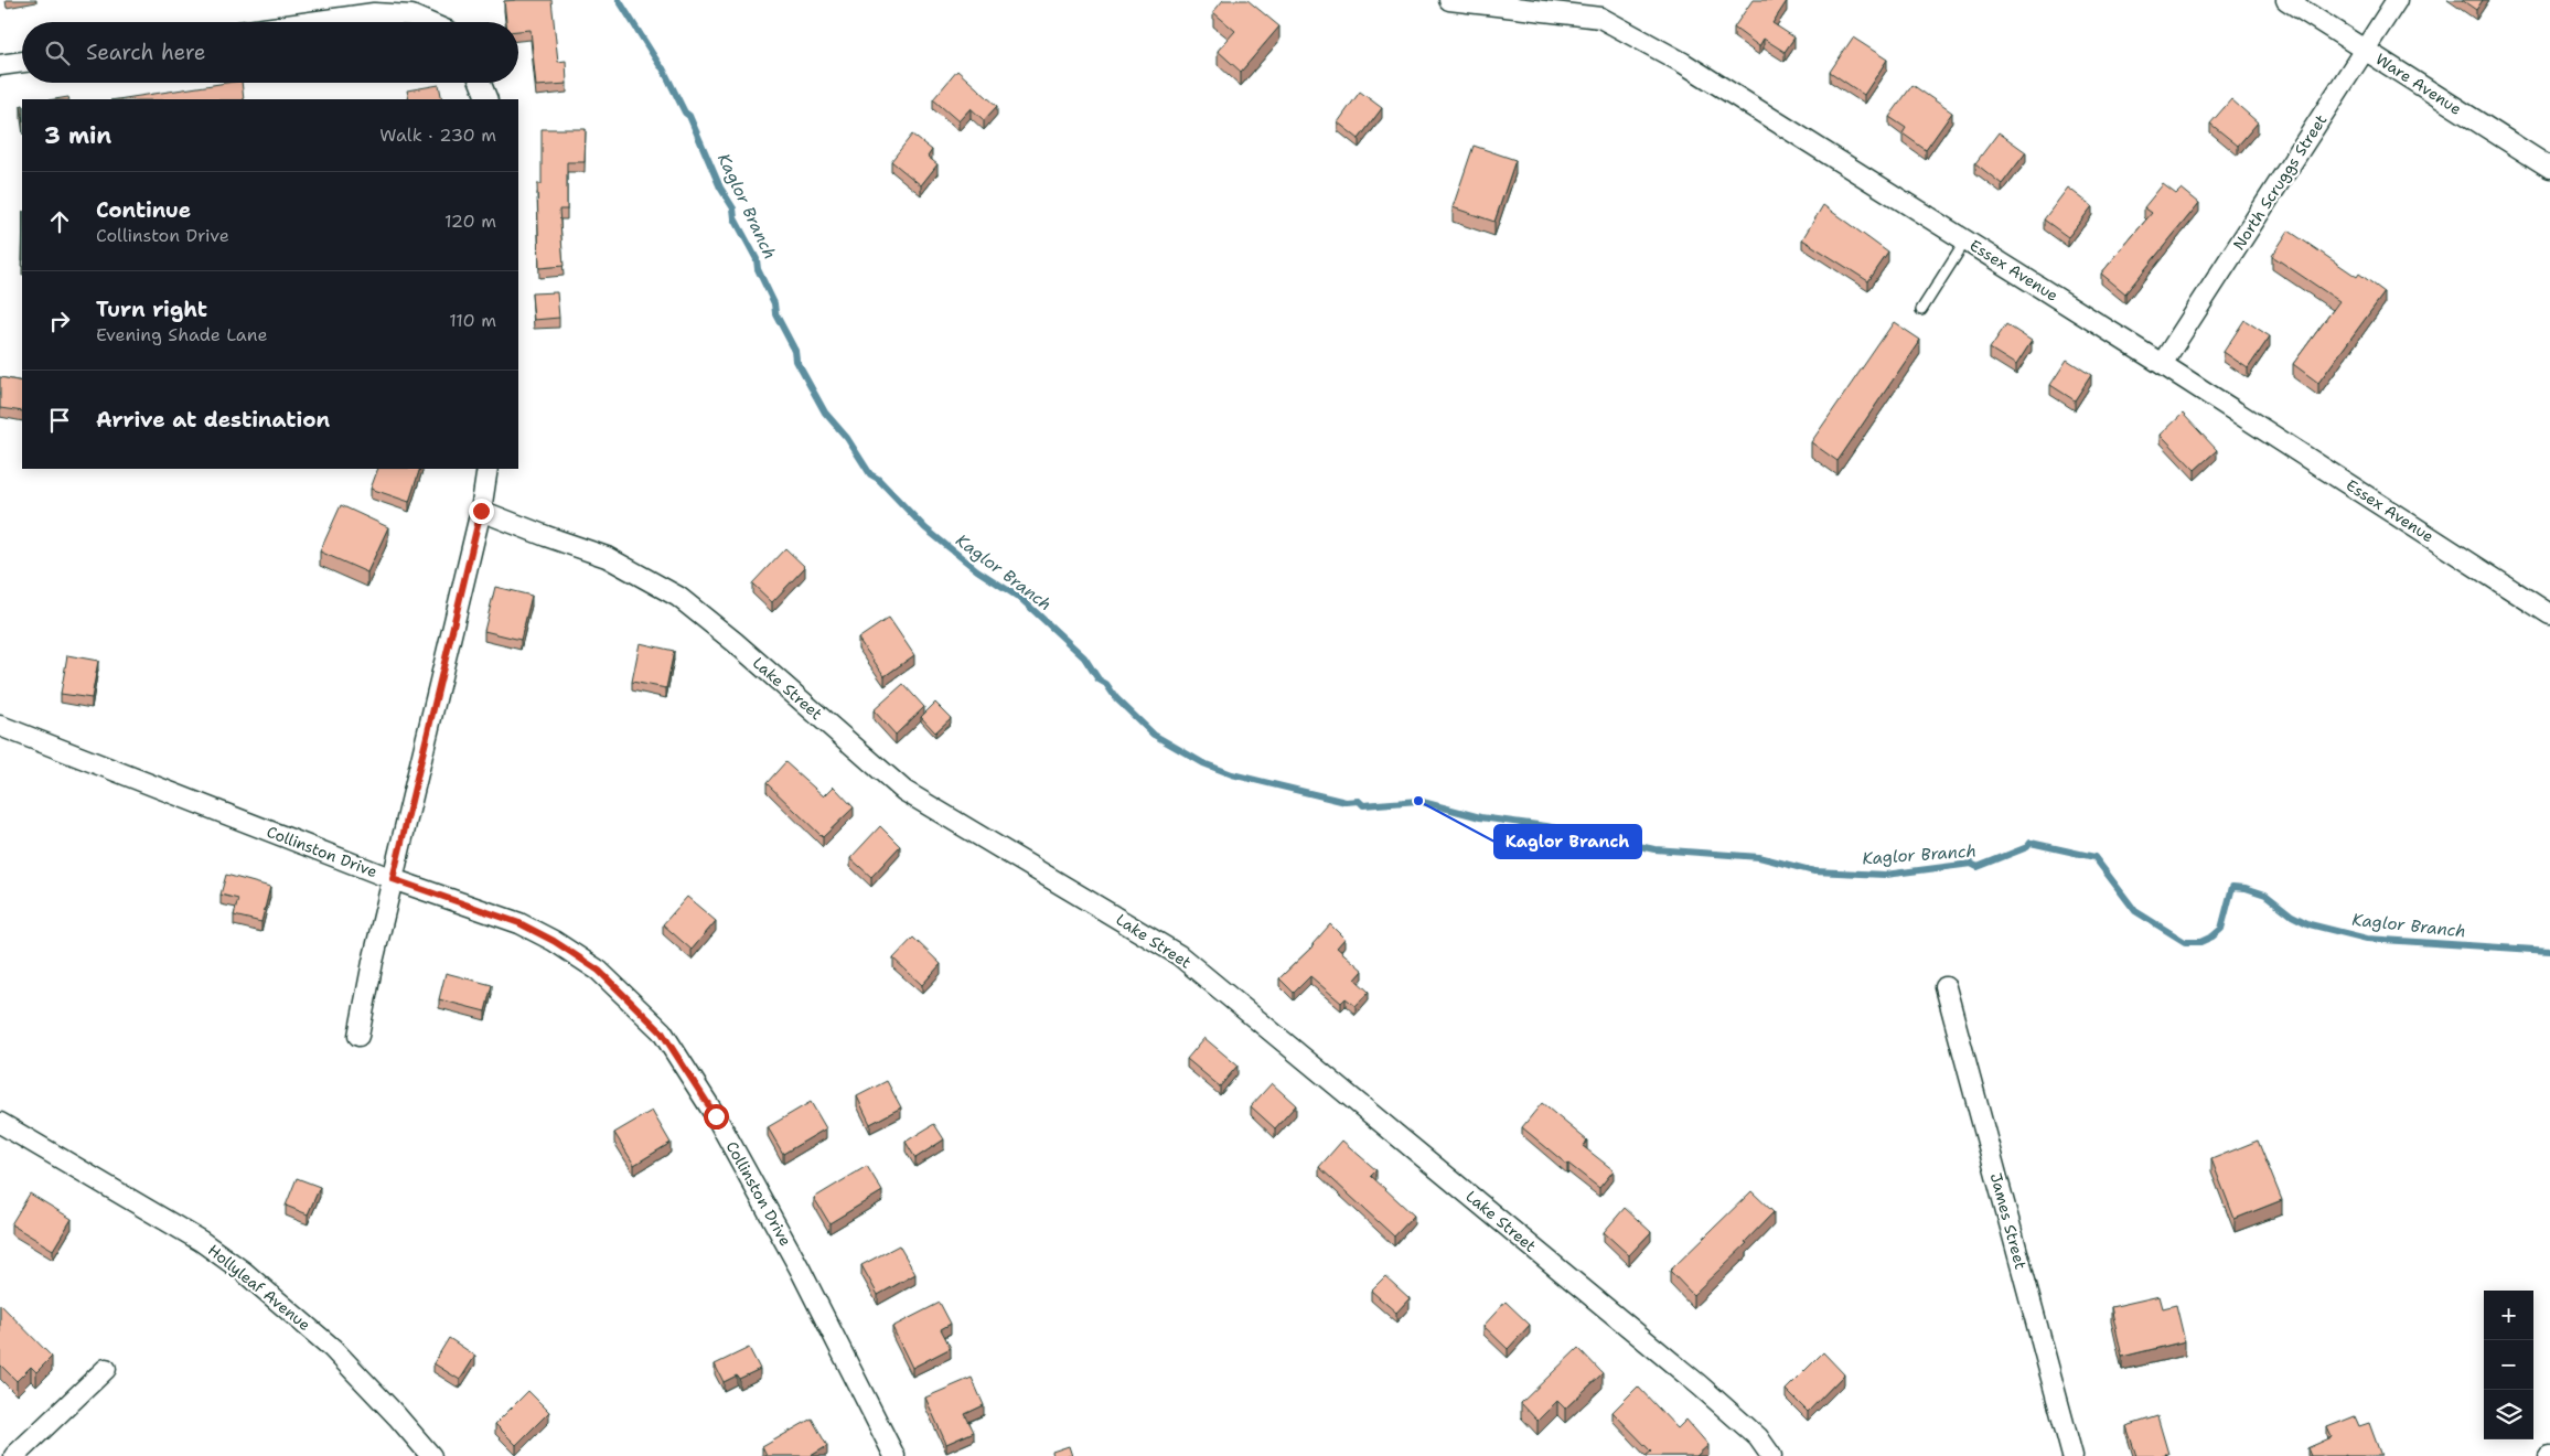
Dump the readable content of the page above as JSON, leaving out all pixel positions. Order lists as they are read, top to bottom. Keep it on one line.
{"streets":{"street":["Ware Avenue","North Scruggs Street","Essex Avenue","Lake Street","Collinston Drive","James Street","Hollyleaf Avenue"]},"crossings":[["Ware Avenue","North Scruggs Street"],["North Scruggs Street","Essex Avenue"]],"water":["Kaglor Branch"],"places":["Kaglor Branch"],"page":{"search":"Search here","heading":["3 min","Walk · 230 m"],"list":[["Continue","Collinston Drive","120 m"],["Turn right","Evening Shade Lane","110 m"],"Arrive at destination"],"map_buttons":["+","−"]}}
